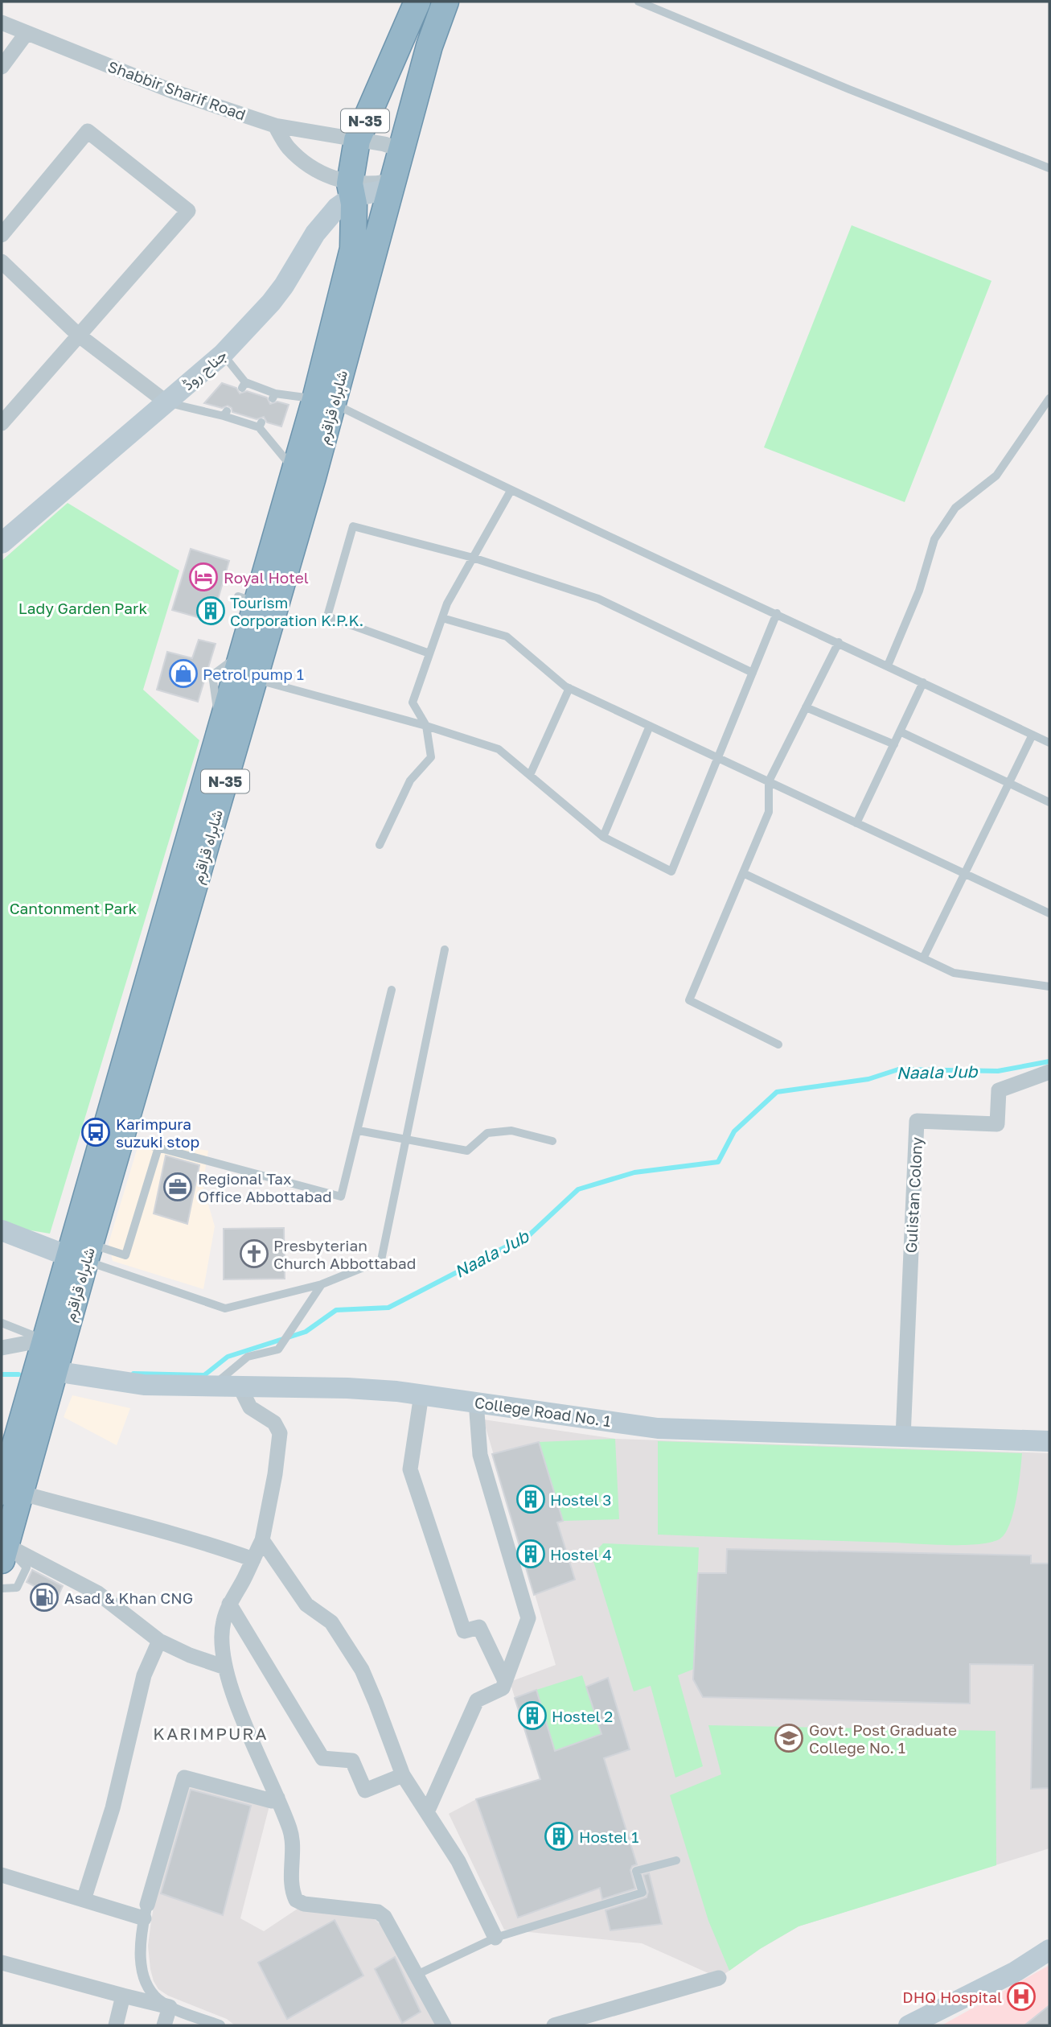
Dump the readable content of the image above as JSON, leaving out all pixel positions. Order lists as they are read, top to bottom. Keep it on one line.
{"streets":{"highway":["N-35","شاہراہ قراقرم"],"main road":["جناح روڈ","College Road No. 1"],"street":["Shabbir Sharif Road","Gulistan Colony"]},"crossings":[["Shabbir Sharif Road","شاہراہ قراقرم"],["جناح روڈ","شاہراہ قراقرم"],["شاہراہ قراقرم","College Road No. 1"],["Gulistan Colony","College Road No. 1"]],"districts":["KARIMPURA"],"water":["Naala Jub"],"parks":["Lady Garden Park","Cantonment Park"],"places":{"hotel":["Royal Hotel"],"building":["Tourism Corporation K.P.K.","Hostel 3","Hostel 4","Hostel 2","Hostel 1"],"shop":["Petrol pump 1"],"bus stop":["Karimpura suzuki stop"],"office":["Regional Tax Office Abbottabad"],"church":["Presbyterian Church Abbottabad"],"fuel station":["Asad & Khan CNG"],"school or university":["Govt. Post Graduate College No. 1"],"hospital":["DHQ Hospital"]}}
